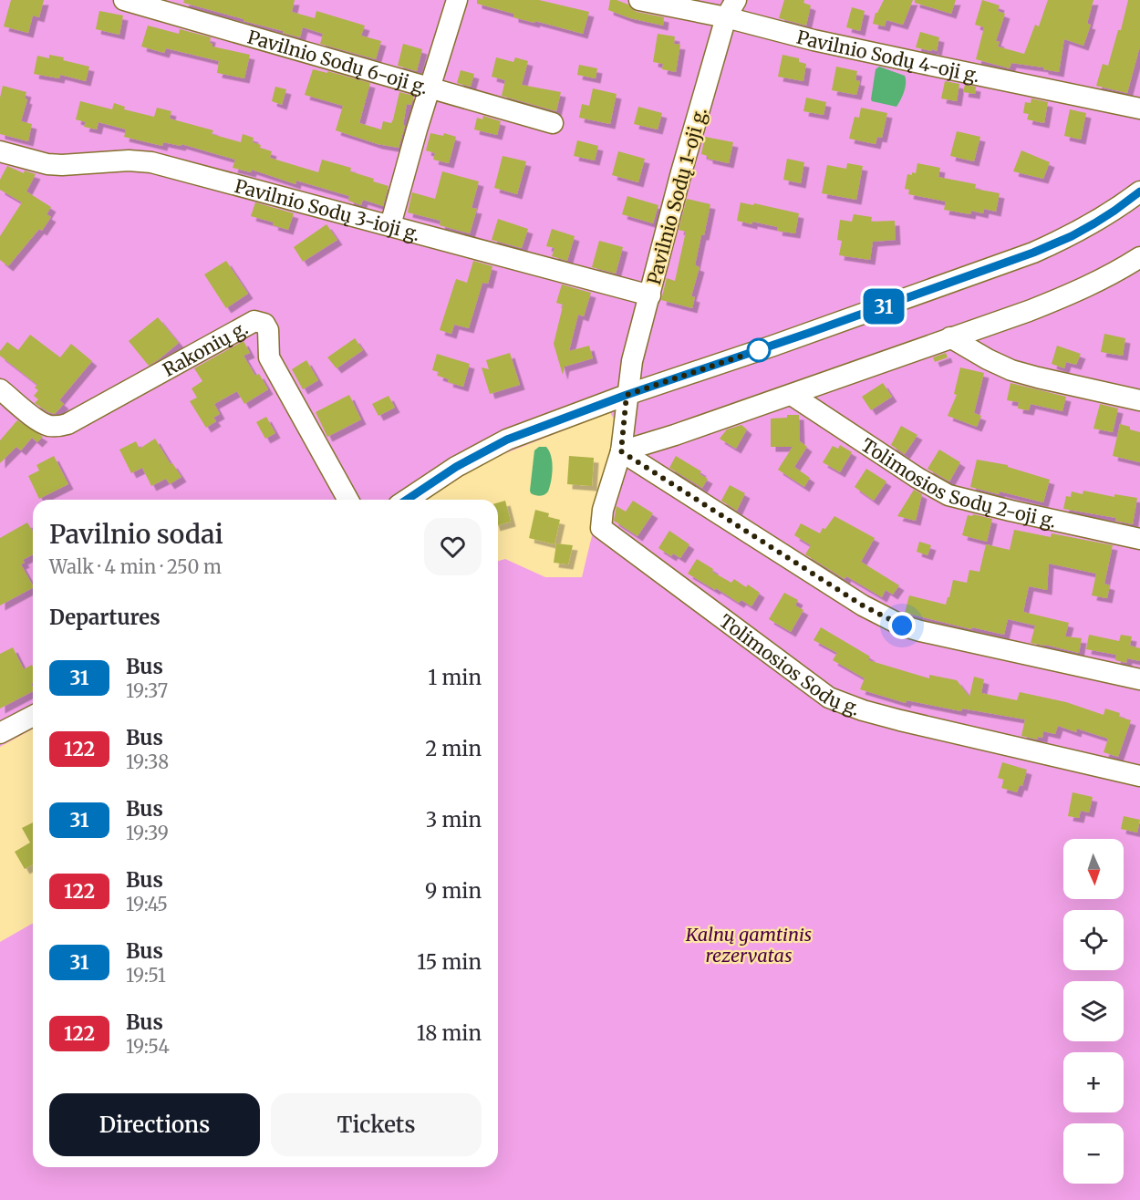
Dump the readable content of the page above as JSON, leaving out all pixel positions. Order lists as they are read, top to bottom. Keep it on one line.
{"streets":{"street":["Pavilnio Sodų 4-oji g.","Pavilnio Sodų 6-oji g.","Pavilnio Sodų 1-oji g.","Pavilnio Sodų 3-ioji g.","Rakonių g.","Tolimosios Sodų 2-oji g.","Tolimosios Sodų g."]},"crossings":[["Pavilnio Sodų 4-oji g.","Pavilnio Sodų 1-oji g."],["Pavilnio Sodų 1-oji g.","Pavilnio Sodų 3-ioji g."],["Pavilnio Sodų 1-oji g.","Tolimosios Sodų g."]],"parks":["Kalnų gamtinis rezervatas"],"lines":["bus line 31"],"north":"bottom","page":{"on_map":"31","heading":[["Pavilnio sodai","Walk · 4 min · 250 m"],"Departures"],"list":[{"mark":"31","name":"Bus","note":"19:37","value":"1 min"},{"mark":"122","name":"Bus","note":"19:38","value":"2 min"},{"mark":"31","name":"Bus","note":"19:39","value":"3 min"},{"mark":"122","name":"Bus","note":"19:45","value":"9 min"},{"mark":"31","name":"Bus","note":"19:51","value":"15 min"},{"mark":"122","name":"Bus","note":"19:54","value":"18 min"}],"map_buttons":["+","−"],"buttons":["Directions","Tickets"]}}
